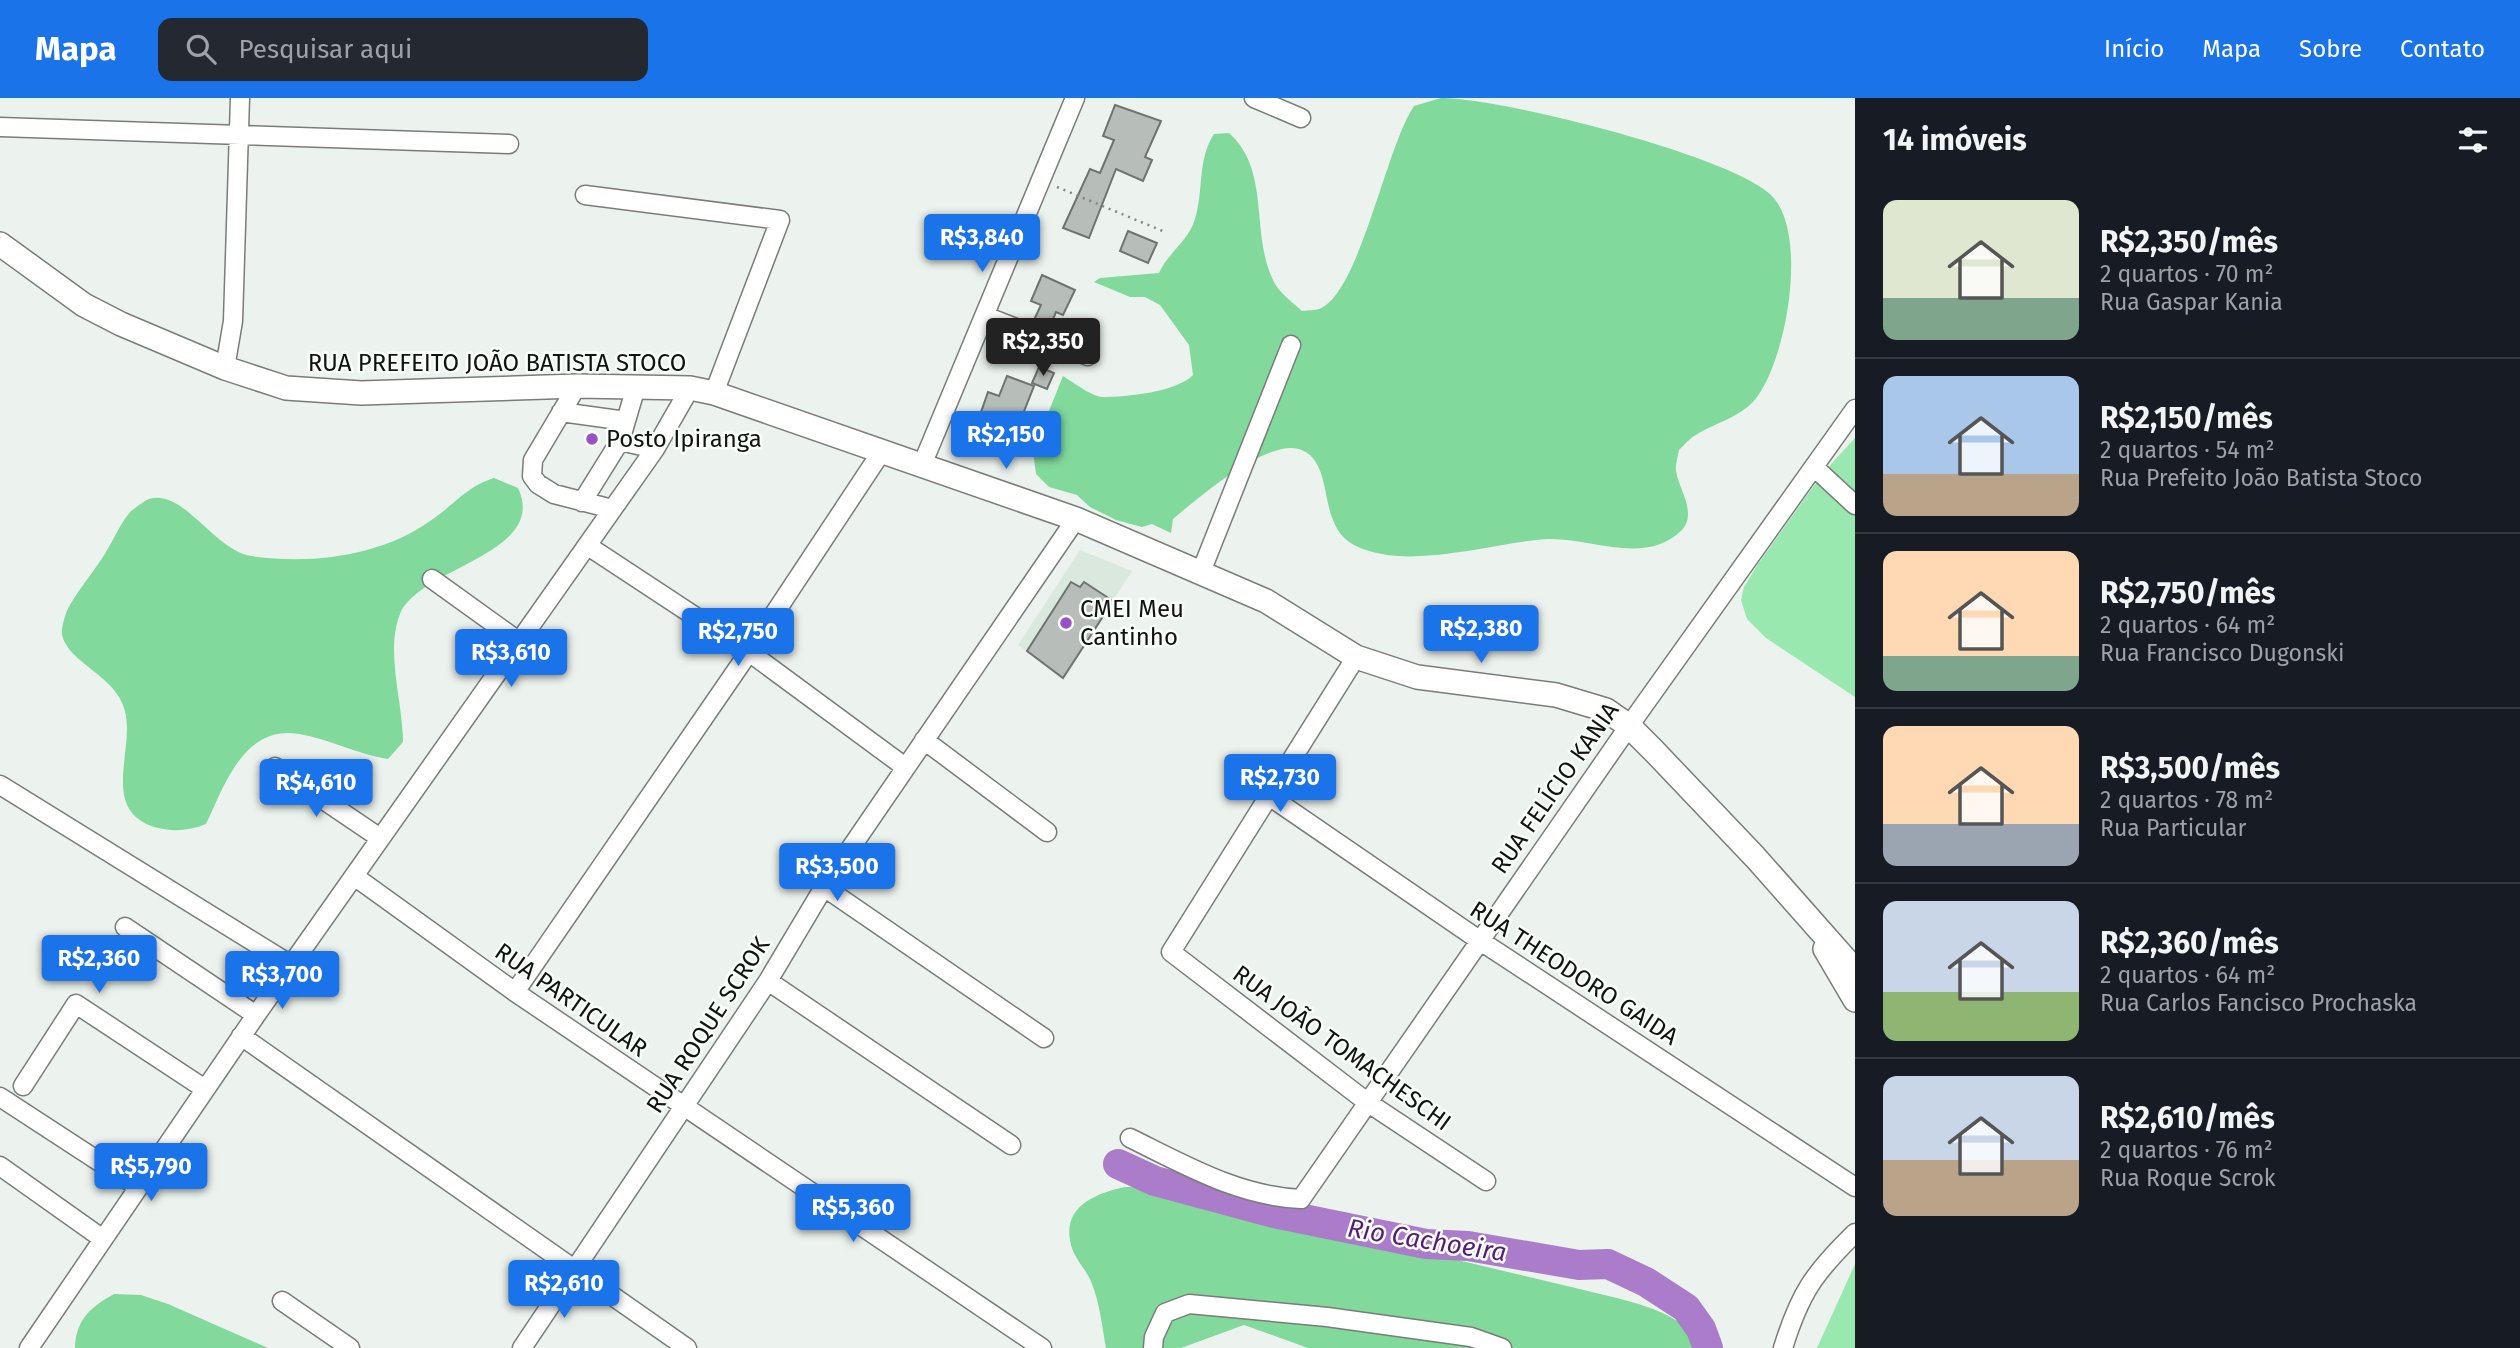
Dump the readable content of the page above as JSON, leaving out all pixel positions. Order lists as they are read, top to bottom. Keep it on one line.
{"streets":{"main road":["RUA PREFEITO JOÃO BATISTA STOCO"],"street":["RUA FELÍCIO KANIA","RUA THEODORO GAIDA","RUA PARTICULAR","RUA ROQUE SCROK","RUA JOÃO TOMACHESCHI"]},"crossings":[["RUA PREFEITO JOÃO BATISTA STOCO","RUA FELÍCIO KANIA"],["RUA PREFEITO JOÃO BATISTA STOCO","RUA ROQUE SCROK"],["RUA FELÍCIO KANIA","RUA THEODORO GAIDA"],["RUA FELÍCIO KANIA","RUA JOÃO TOMACHESCHI"],["RUA THEODORO GAIDA","RUA JOÃO TOMACHESCHI"],["RUA PARTICULAR","RUA ROQUE SCROK"]],"water":["Rio Cachoeira"],"places":["Posto Ipiranga","CMEI Meu Cantinho"],"page":{"header":"Mapa","search":"Pesquisar aqui","nav":["Início","Mapa","Sobre","Contato"],"heading":"14 imóveis","list":[{"name":"R$2,350/mês","note":"2 quartos · 70 m² · Rua Gaspar Kania"},{"name":"R$2,150/mês","note":"2 quartos · 54 m² · Rua Prefeito João Batista Stoco"},{"name":"R$2,750/mês","note":"2 quartos · 64 m² · Rua Francisco Dugonski"},{"name":"R$3,500/mês","note":"2 quartos · 78 m² · Rua Particular"},{"name":"R$2,360/mês","note":"2 quartos · 64 m² · Rua Carlos Fancisco Prochaska"},{"name":"R$2,610/mês","note":"2 quartos · 76 m² · Rua Roque Scrok"}],"price":["R$3,840","R$2,350","R$2,150","R$2,380","R$2,750","R$3,610","R$2,730","R$4,610","R$3,500","R$2,360","R$3,700","R$5,790","R$5,360","R$2,610"]}}
